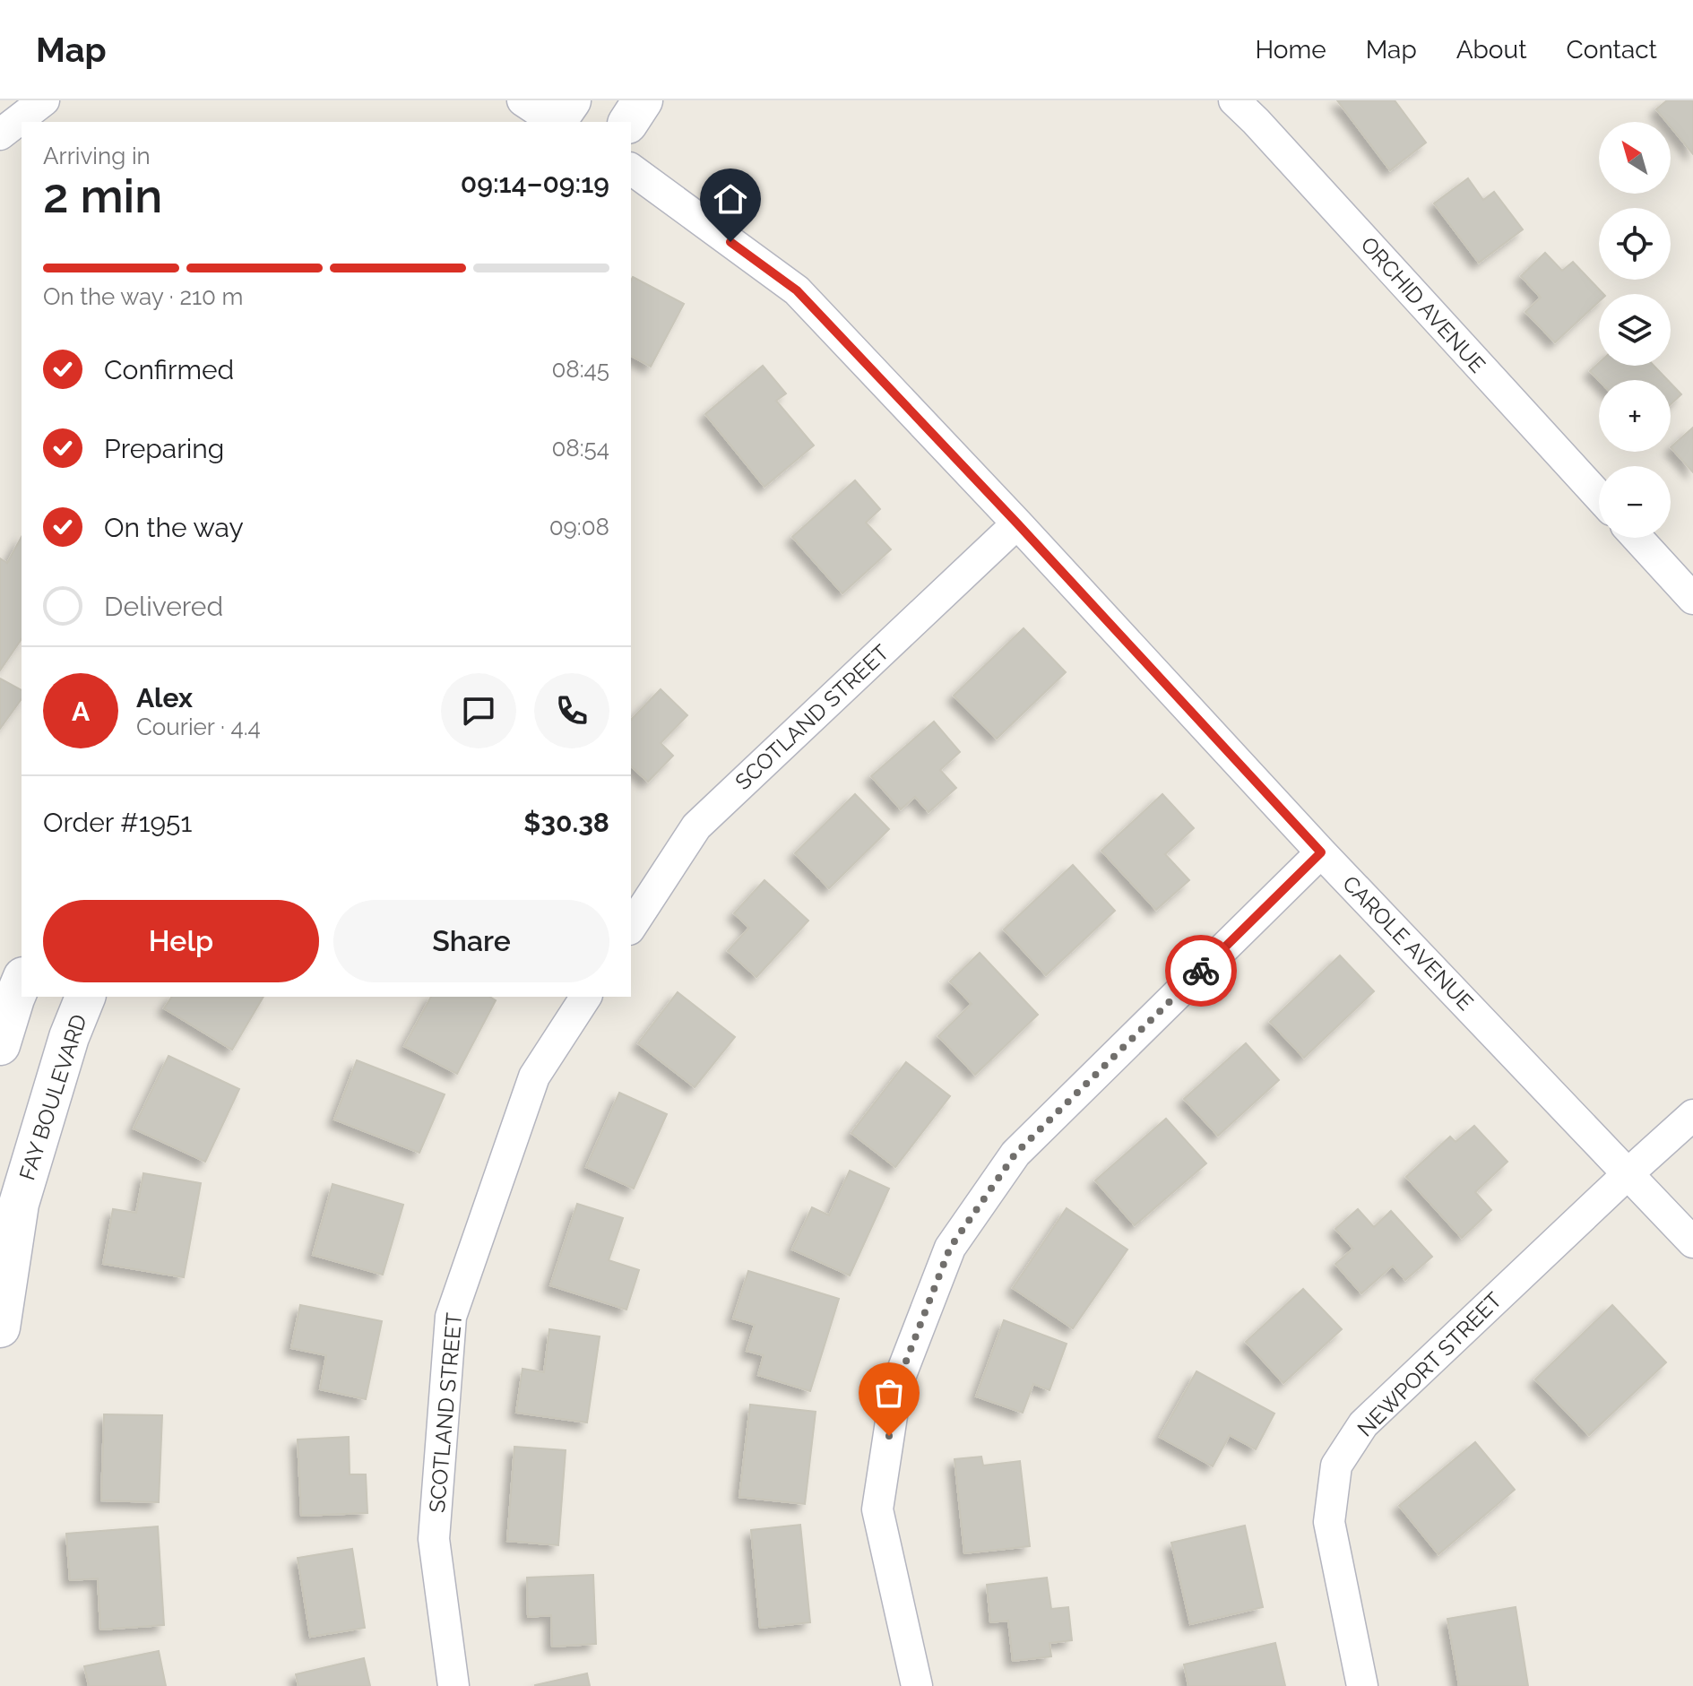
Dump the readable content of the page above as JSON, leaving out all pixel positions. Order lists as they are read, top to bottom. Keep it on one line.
{"streets":{"main road":["FAY BOULEVARD"],"street":["ORCHID AVENUE","SCOTLAND STREET","CAROLE AVENUE","NEWPORT STREET"]},"crossings":[["SCOTLAND STREET","CAROLE AVENUE"],["CAROLE AVENUE","NEWPORT STREET"]],"north":"top left","page":{"header":"Map","nav":["Home","Map","About","Contact"],"map_buttons":["+","−"],"heading":["2 min","Arriving in","09:14–09:19"],"panel":["Alex","Courier · 4.4","Order #1951","$30.38"],"bar":"On the way · 210 m","list":[["Confirmed","08:45"],["Preparing","08:54"],["On the way","09:08"],"Delivered"],"round":"A","buttons":["Help","Share"]}}
